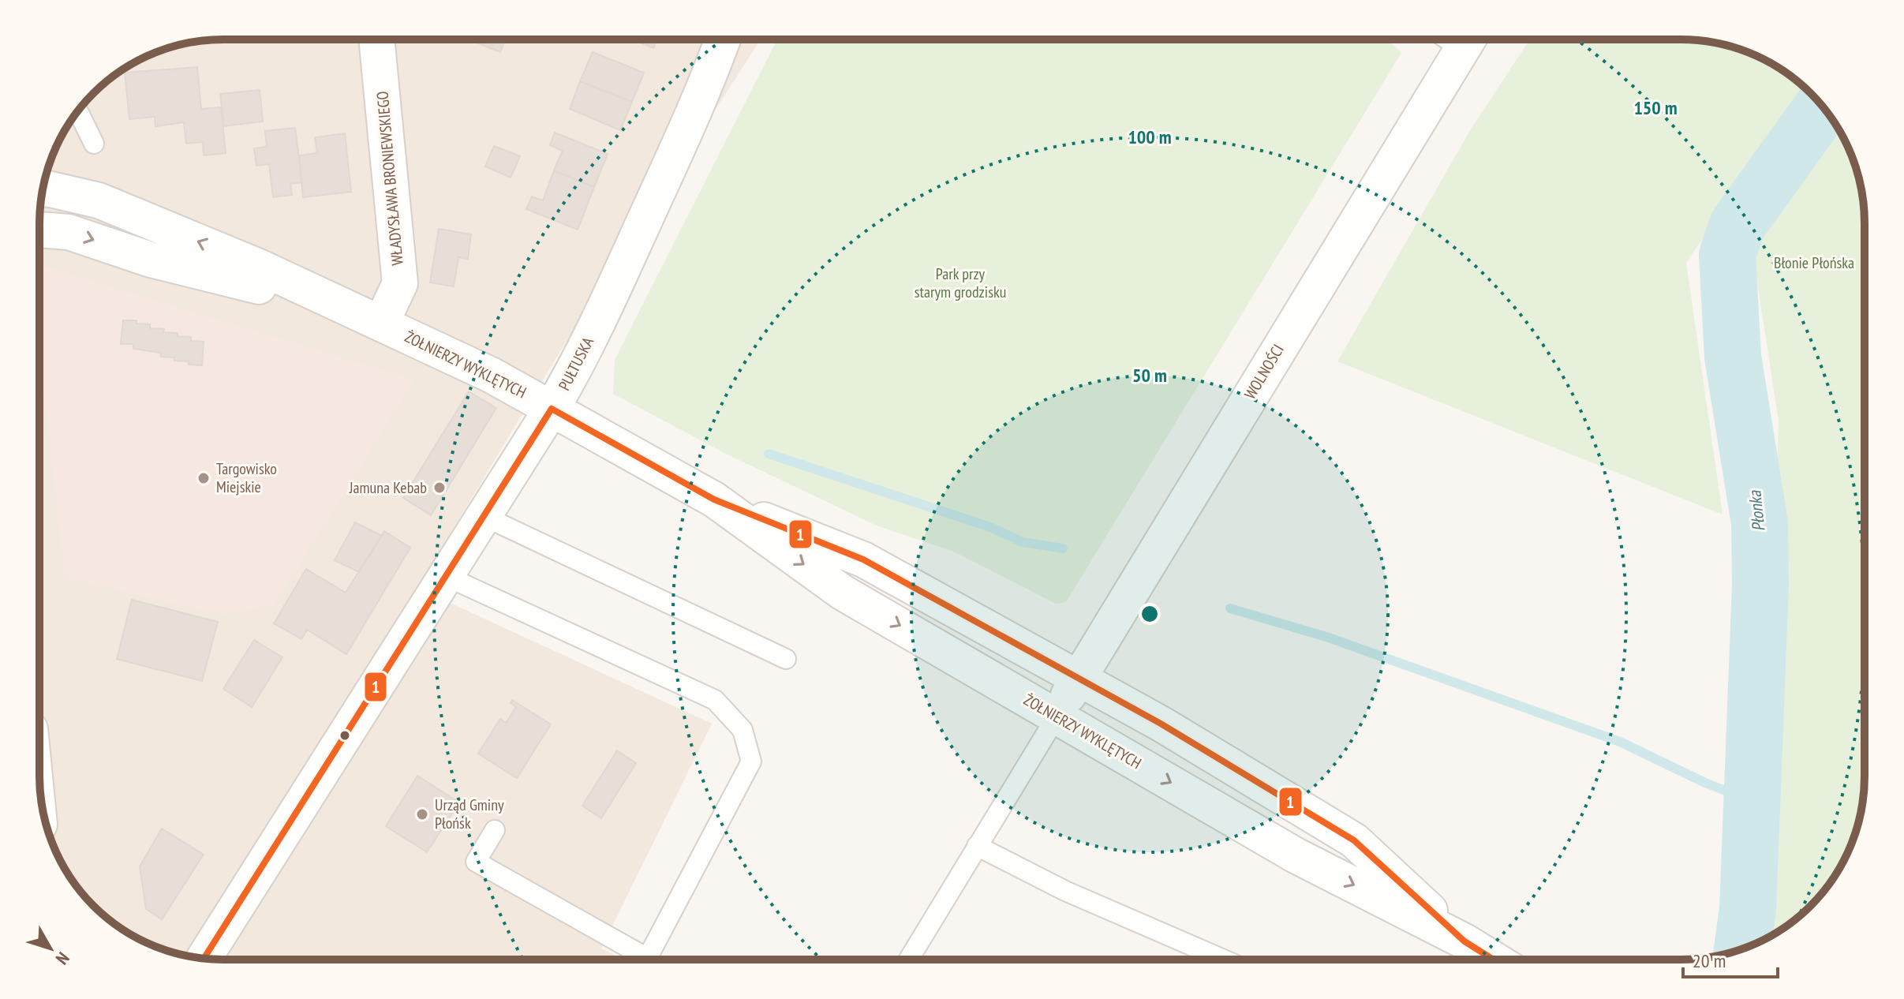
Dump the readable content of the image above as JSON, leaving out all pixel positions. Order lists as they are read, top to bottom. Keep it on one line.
{"streets":{"street":["WŁADYSŁAWA BRONIEWSKIEGO","PUŁTUSKA","ŻOŁNIERZY WYKLĘTYCH","WOLNOŚCI"]},"crossings":[["WŁADYSŁAWA BRONIEWSKIEGO","ŻOŁNIERZY WYKLĘTYCH"],["PUŁTUSKA","ŻOŁNIERZY WYKLĘTYCH"],["ŻOŁNIERZY WYKLĘTYCH","WOLNOŚCI"]],"water":["Płonka"],"parks":["Błonie Płońska","Park przy starym grodzisku"],"places":["Targowisko Miejskie","Jamuna Kebab","Urząd Gminy Płońsk"],"lines":["transit line 1"],"scale_bar":"20 m","north":"bottom right","rings":["150 m","100 m","50 m"]}
